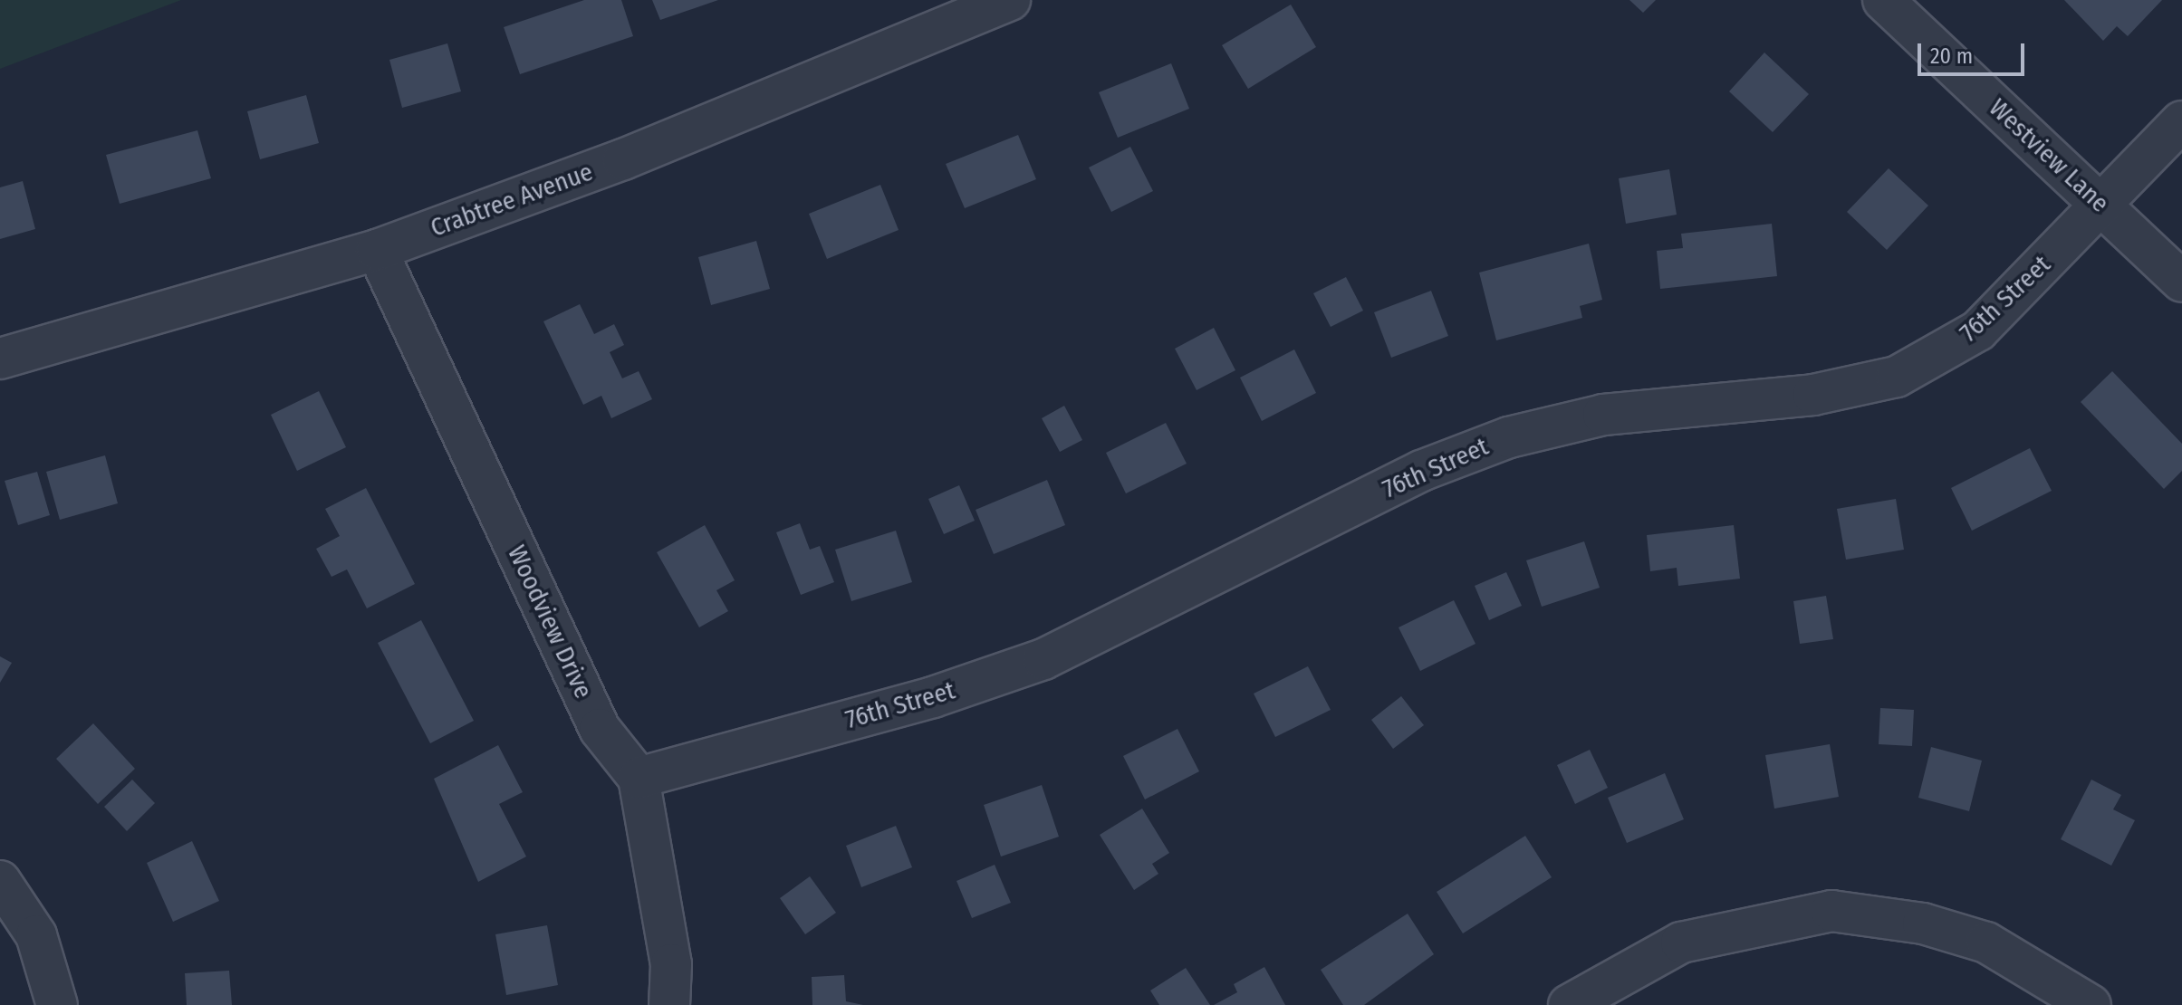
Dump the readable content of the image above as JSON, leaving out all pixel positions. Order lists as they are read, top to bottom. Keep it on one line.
{"streets":{"street":["Westview Lane","Crabtree Avenue","76th Street","Woodview Drive"]},"crossings":[["Westview Lane","76th Street"],["Crabtree Avenue","Woodview Drive"],["76th Street","Woodview Drive"]],"scale_bar":"20 m"}
